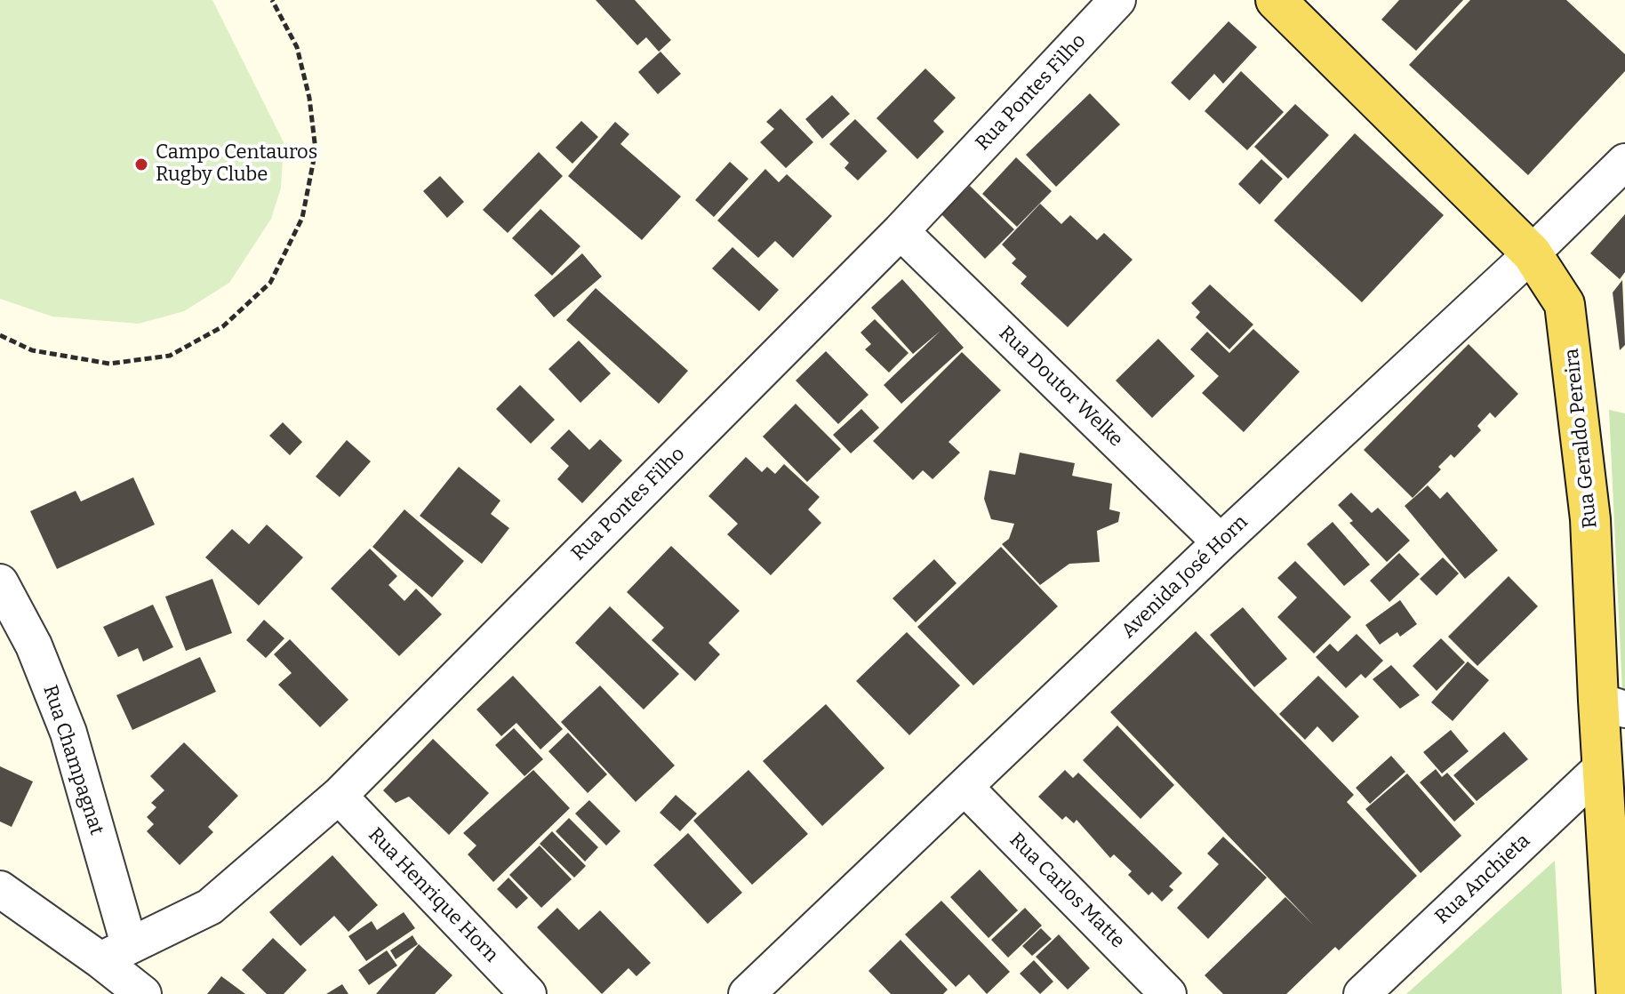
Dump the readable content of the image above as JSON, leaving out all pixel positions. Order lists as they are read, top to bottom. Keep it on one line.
{"streets":{"main road":["Rua Geraldo Pereira"],"street":["Rua Pontes Filho","Rua Doutor Welke","Avenida José Horn","Rua Champagnat","Rua Anchieta","Rua Carlos Matte","Rua Henrique Horn"]},"crossings":[["Rua Pontes Filho","Rua Doutor Welke"],["Rua Pontes Filho","Rua Champagnat"],["Rua Pontes Filho","Rua Henrique Horn"],["Rua Doutor Welke","Avenida José Horn"],["Rua Geraldo Pereira","Avenida José Horn"],["Rua Geraldo Pereira","Rua Anchieta"],["Avenida José Horn","Rua Carlos Matte"]],"places":["Campo Centauros Rugby Clube"]}
